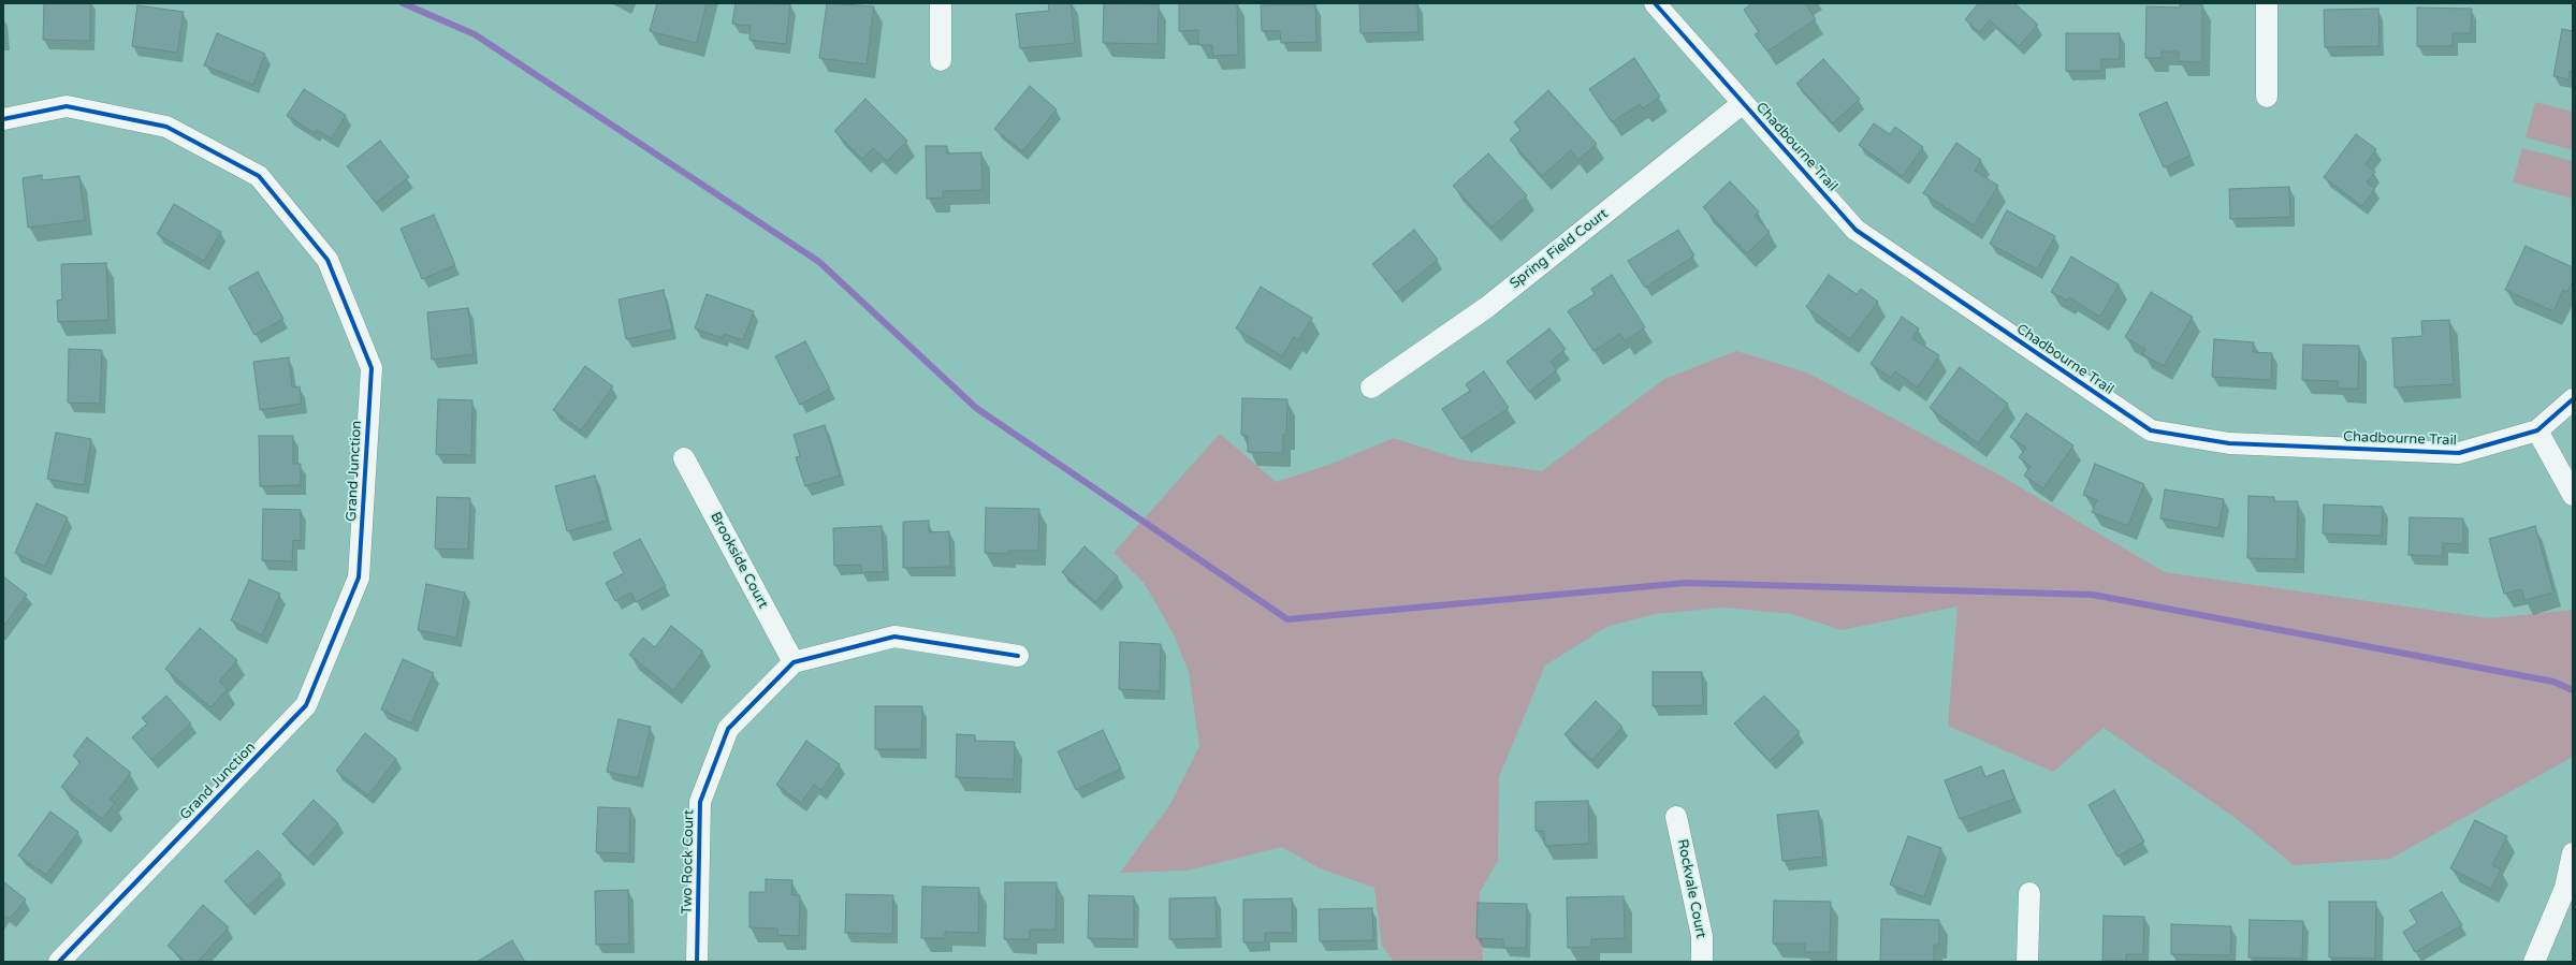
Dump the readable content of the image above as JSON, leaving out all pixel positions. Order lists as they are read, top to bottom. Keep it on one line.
{"streets":{"street":["Chadbourne Trail","Spring Field Court","Grand Junction","Brookside Court","Two Rock Court","Rockvale Court"]},"crossings":[["Chadbourne Trail","Spring Field Court"],["Brookside Court","Two Rock Court"]]}
